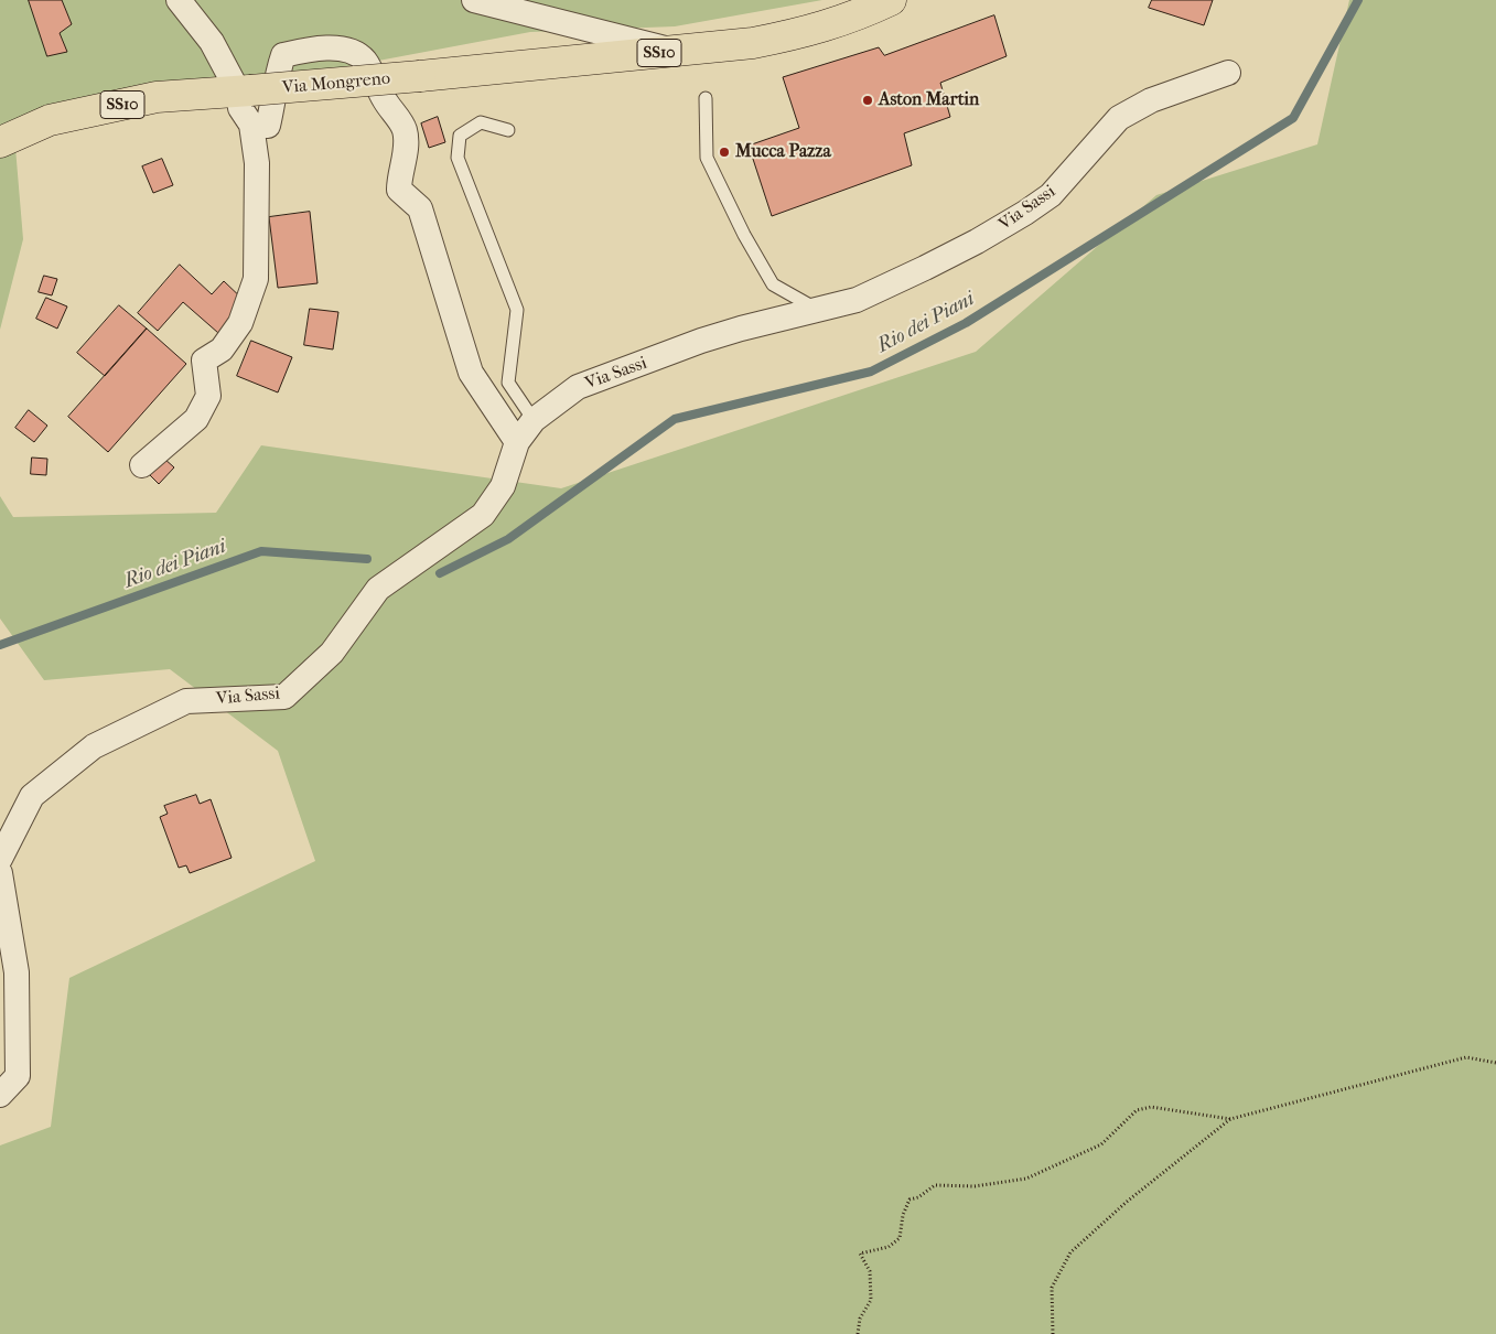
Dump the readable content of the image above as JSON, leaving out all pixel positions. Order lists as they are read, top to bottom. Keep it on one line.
{"streets":{"main road":["SS10","Via Mongreno"],"street":["Via Sassi"]},"water":["Rio dei Piani"],"places":["Aston Martin","Mucca Pazza"]}
